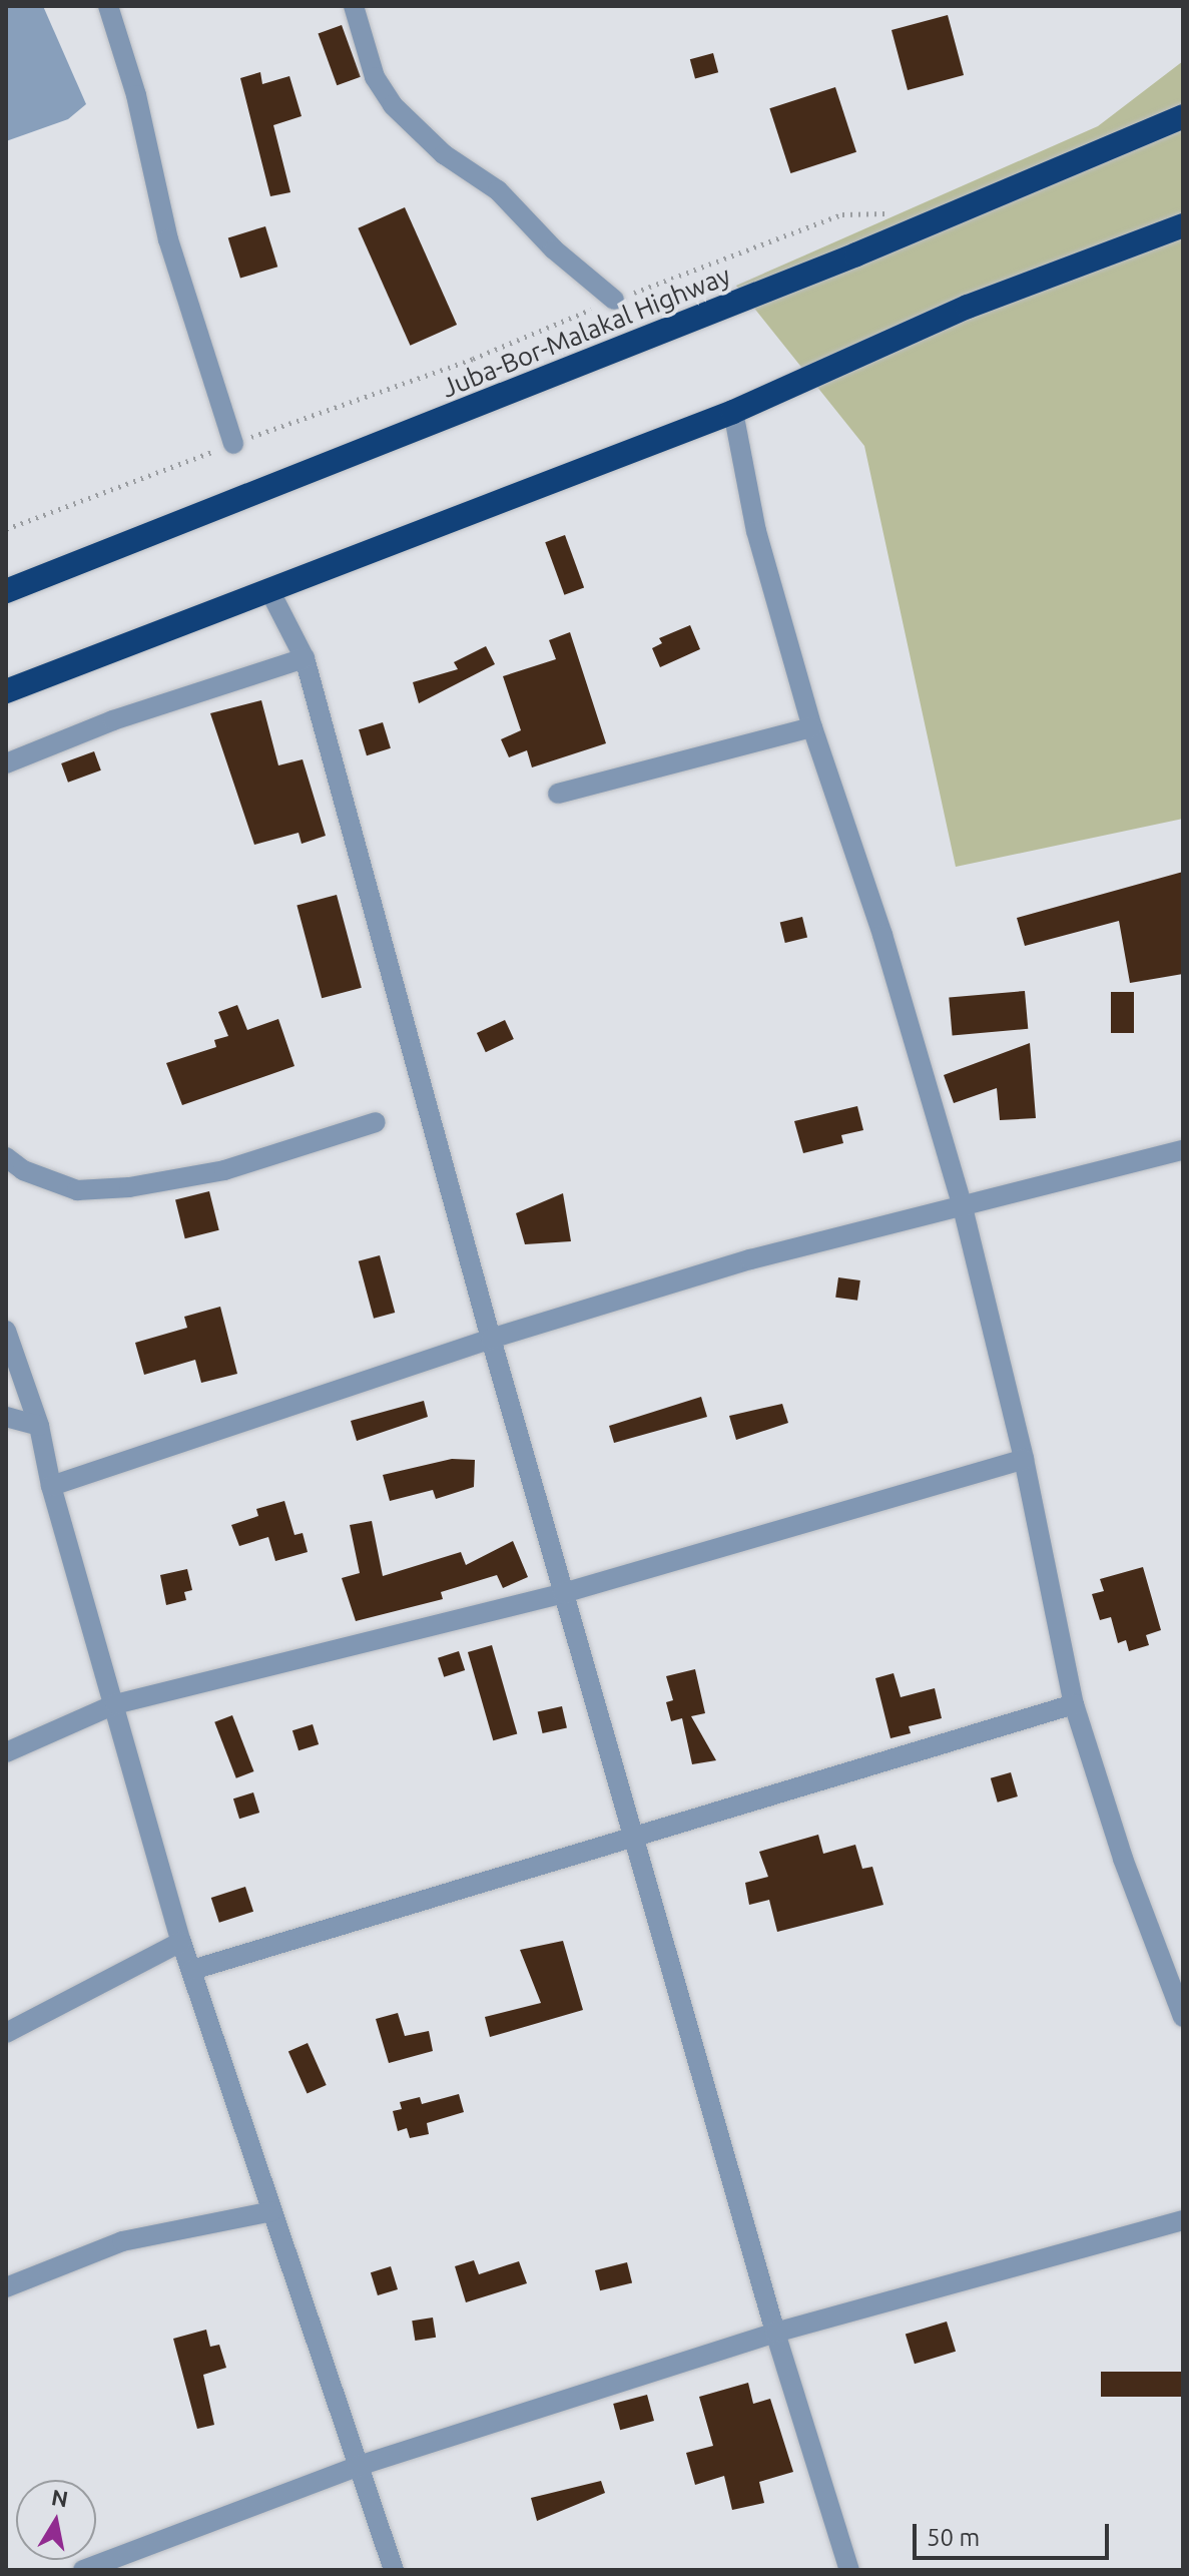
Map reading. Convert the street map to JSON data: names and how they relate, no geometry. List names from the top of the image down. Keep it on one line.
{"streets":{"highway":["Juba-Bor-Malakal Highway"]},"scale_bar":"50 m","north":"top"}
